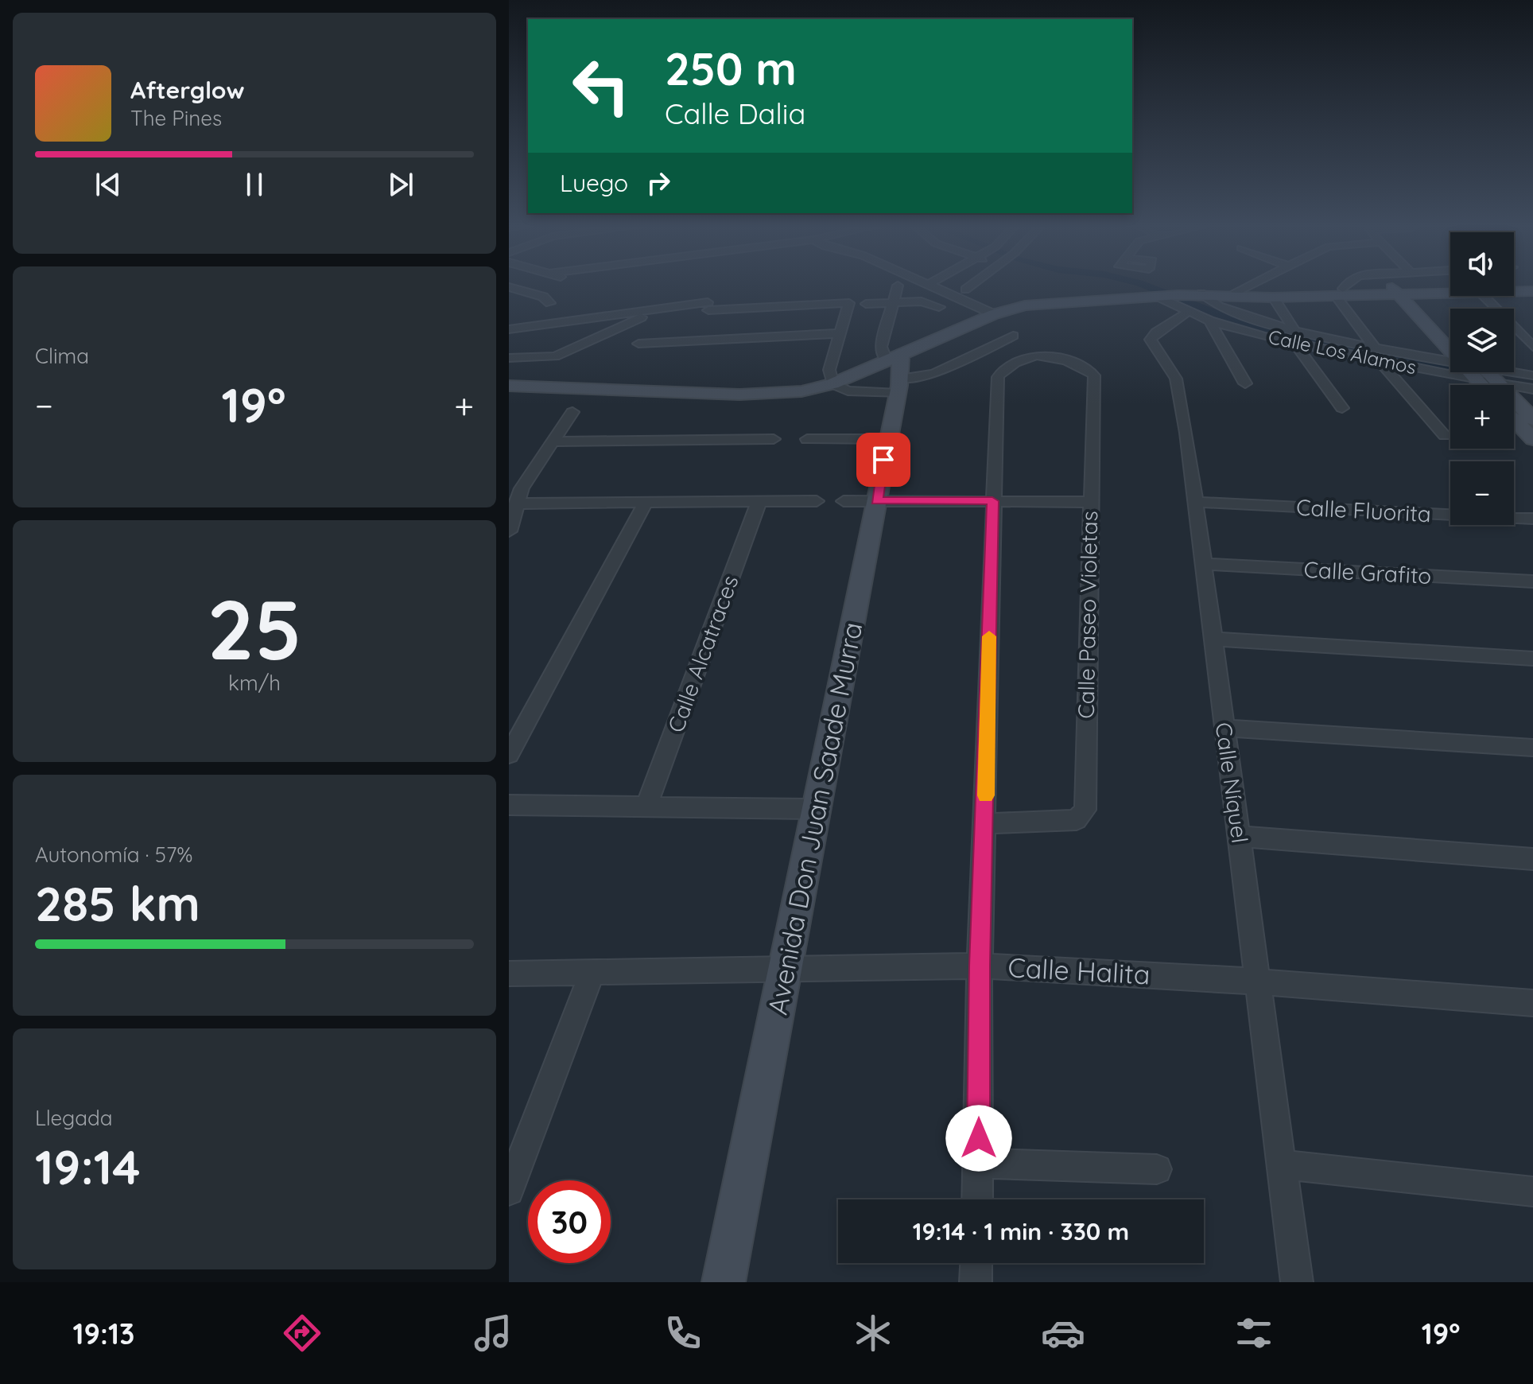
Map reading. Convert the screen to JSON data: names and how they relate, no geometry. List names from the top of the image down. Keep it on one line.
{"streets":{"street":["Calle Los Álamos","Calle Fluorita","Calle Grafito","Calle Paseo Violetas","Calle Alcatraces","Calle Níquel","Avenida Don Juan Saade Murra","Calle Halita"]},"crossings":[["Calle Los Álamos","Calle Níquel"],["Calle Fluorita","Calle Níquel"],["Calle Grafito","Calle Níquel"],["Calle Níquel","Calle Halita"],["Avenida Don Juan Saade Murra","Calle Halita"]],"page":{"turn":["250 m","Calle Dalia"],"song":["Afterglow","The Pines"],"then":"Luego","map_buttons":["+","−"],"tile":["Clima",["25","km/h"],["Autonomía · 57%","285 km"],["Llegada","19:14"]],"heat":["−","19°","+"],"limit":"30","trip":"19:14 · 1 min · 330 m","tabs":["19:13","19°"]}}
